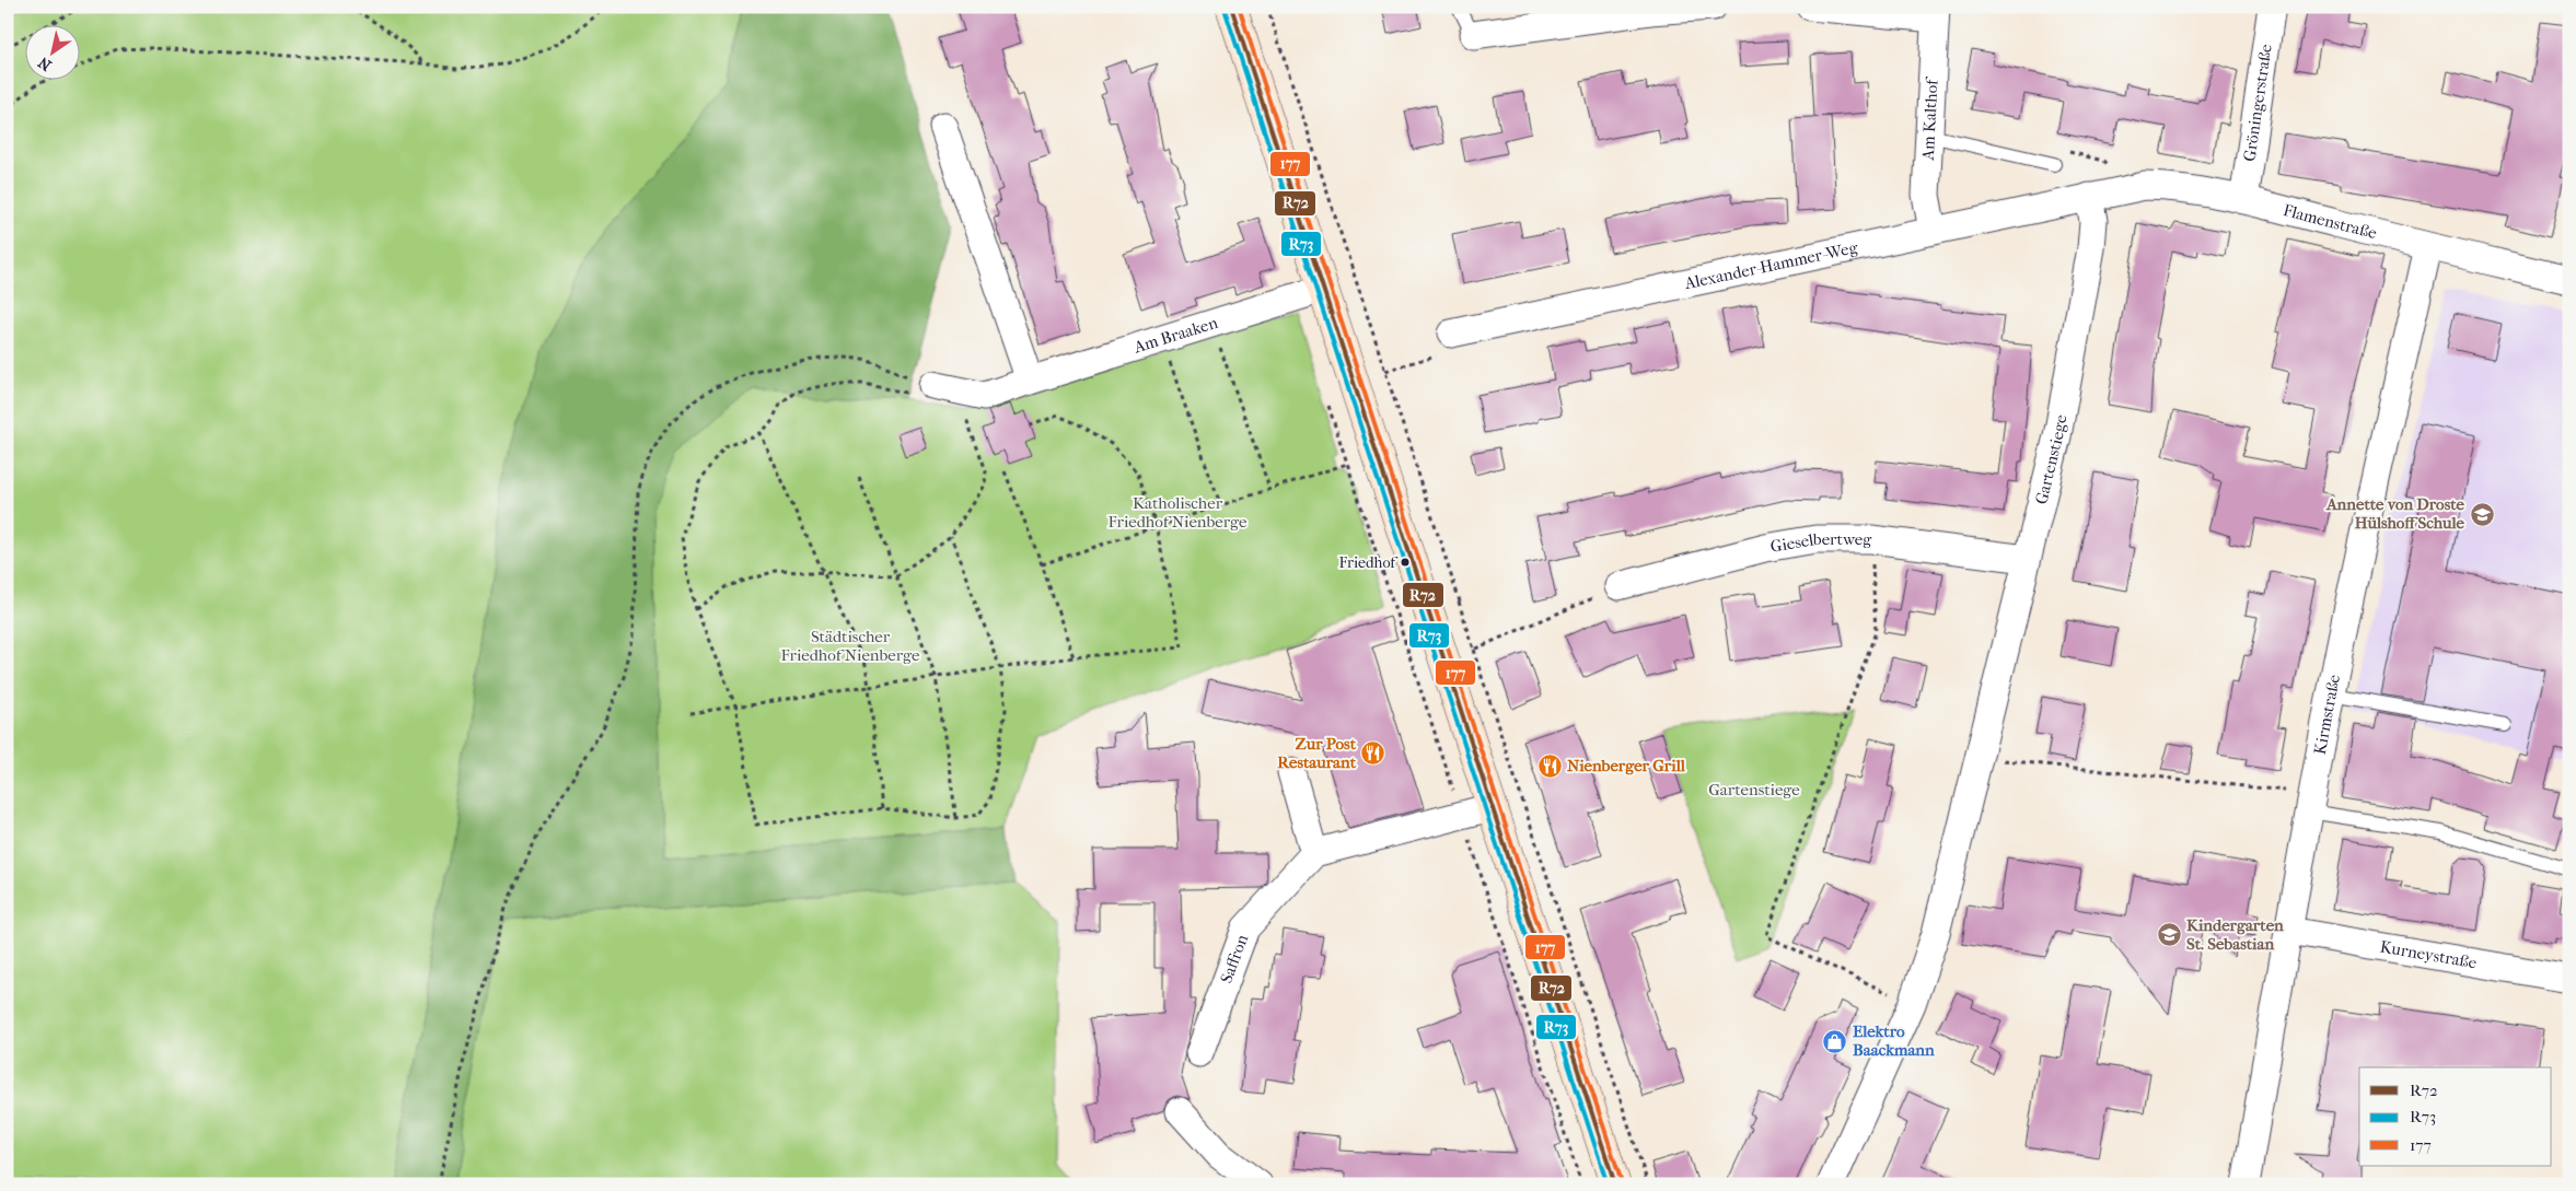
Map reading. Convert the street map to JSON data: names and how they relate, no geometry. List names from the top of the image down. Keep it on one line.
{"streets":{"street":["Gröningerstraße","Am Kalthof","Flamenstraße","Alexander-Hammer-Weg","Am Braaken","Gartenstiege","Gieselbertweg","Kirmstraße","Kurneystraße","Saffron"]},"crossings":[["Gröningerstraße","Flamenstraße"],["Am Kalthof","Alexander-Hammer-Weg"],["Flamenstraße","Alexander-Hammer-Weg"],["Flamenstraße","Gartenstiege"],["Flamenstraße","Kirmstraße"],["Alexander-Hammer-Weg","Gartenstiege"],["Gartenstiege","Gieselbertweg"],["Kirmstraße","Kurneystraße"]],"parks":["Katholischer Friedhof Nienberge","Städtischer Friedhof Nienberge","Gartenstiege"],"places":{"school or university":["Annette von Droste Hülshoff Schule","Kindergarten St. Sebastian"],"other":["Friedhof"],"restaurant":["Zur Post Restaurant","Nienberger Grill"],"shop":["Elektro Baackmann"]},"lines":["transit line R72","transit line 177","transit line R73"],"legend":["R72","R73","177"],"north":"bottom left"}
